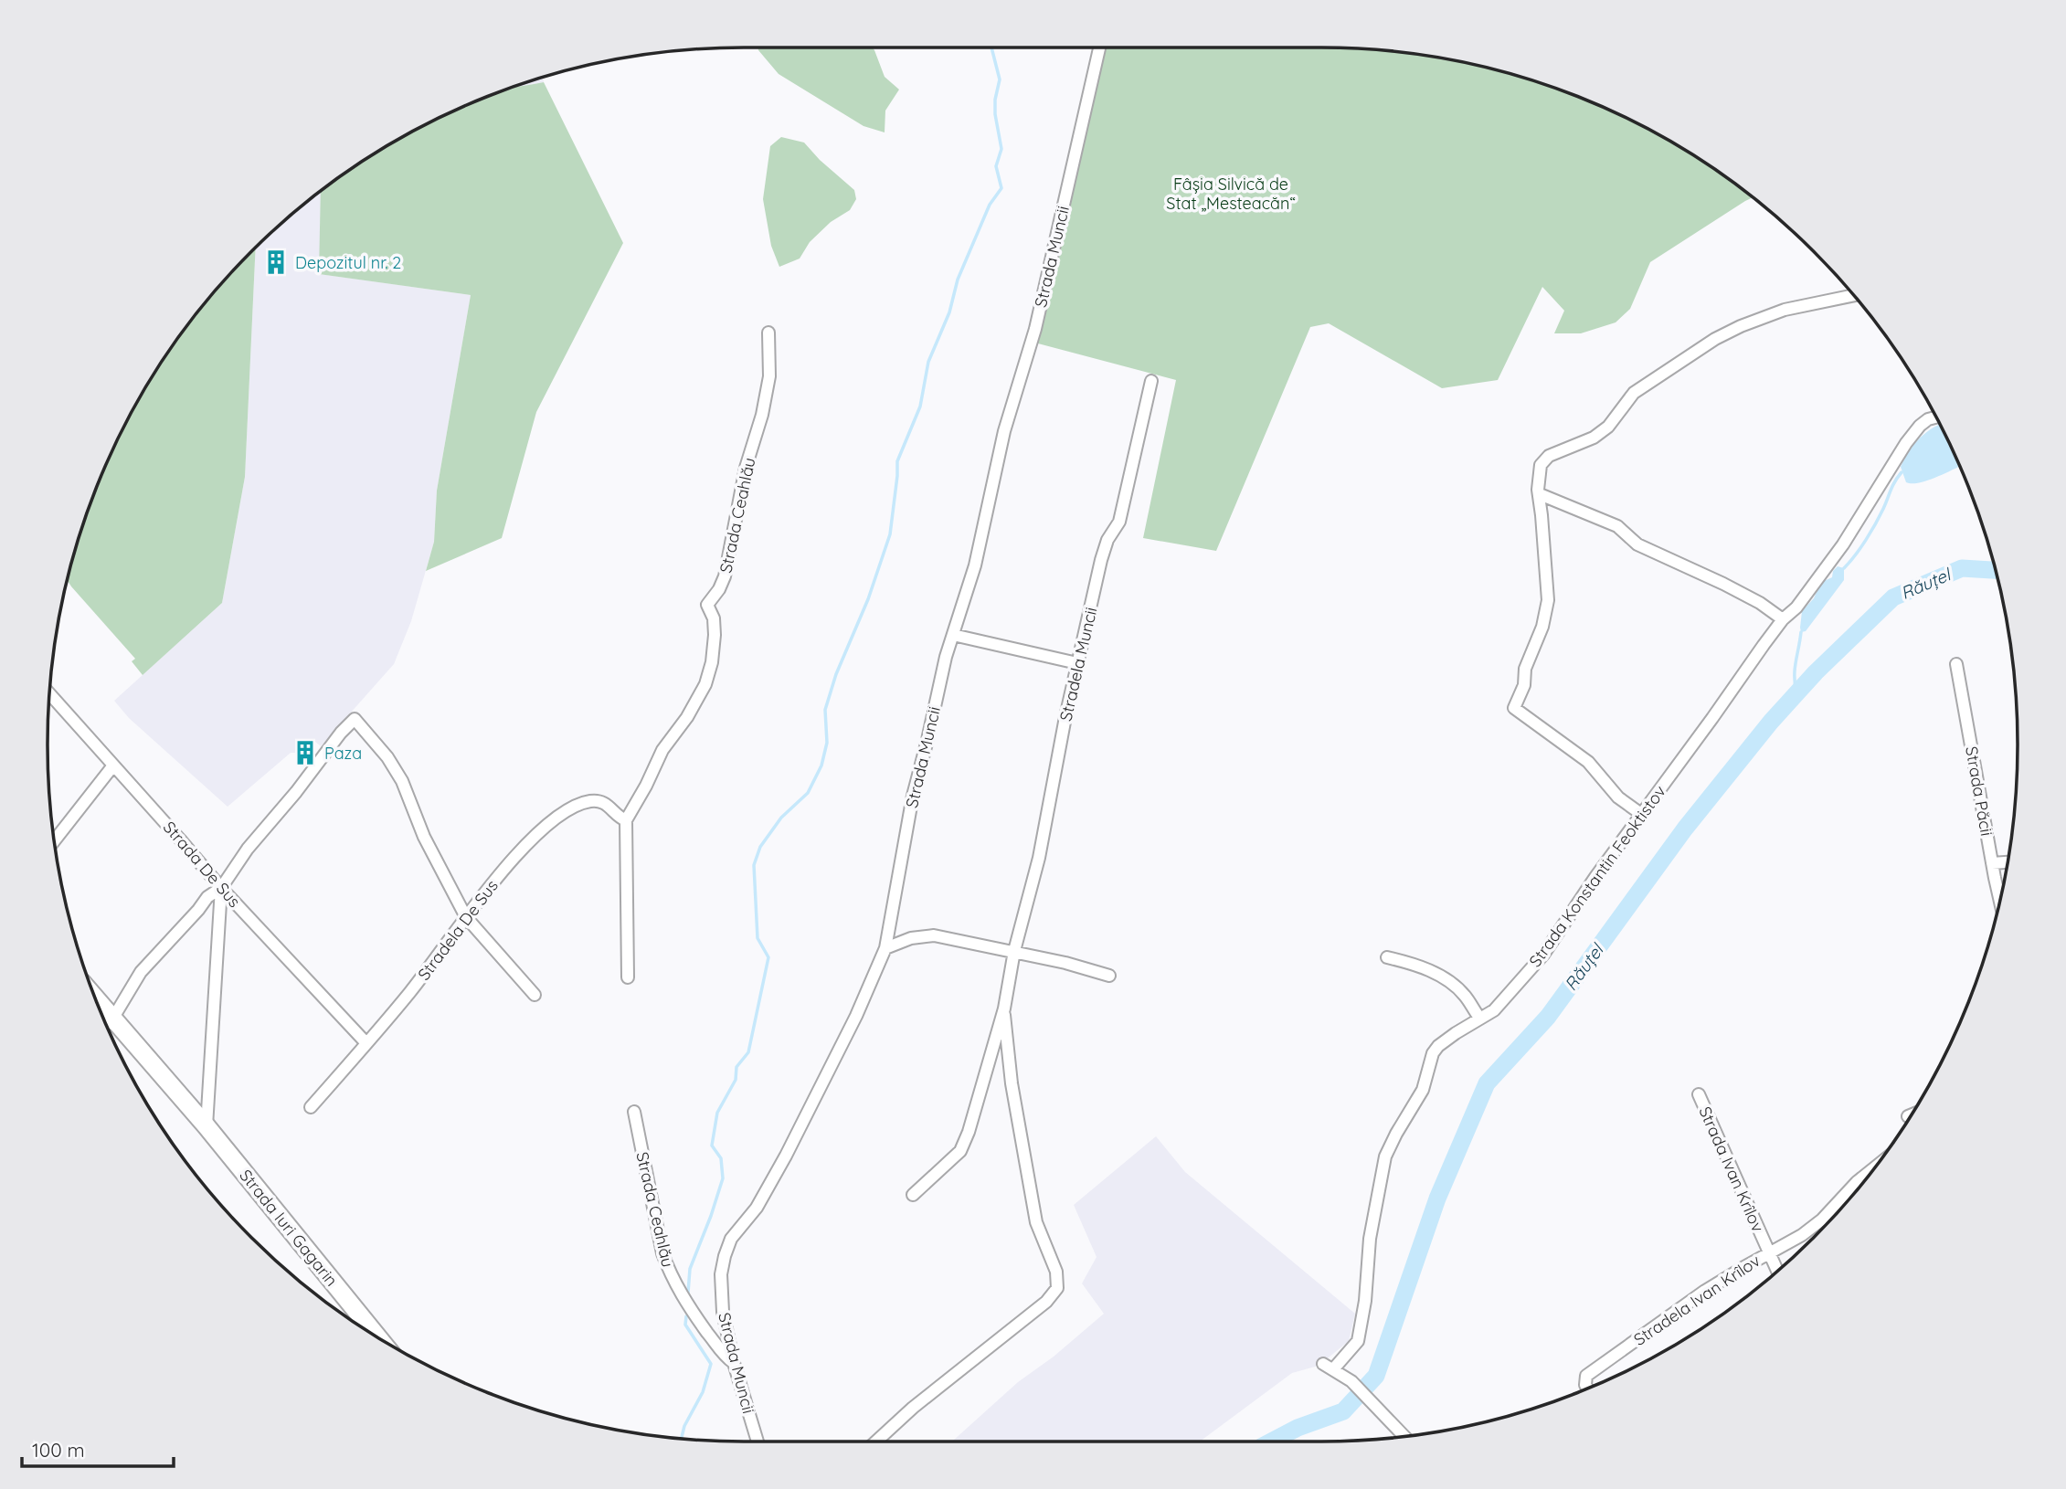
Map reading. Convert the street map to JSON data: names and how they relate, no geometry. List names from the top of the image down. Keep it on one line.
{"streets":{"main road":["Strada Iuri Gagarin"],"street":["Strada Muncii","Strada Ceahlău","Stradela Muncii","Strada Păcii","Strada De Sus","Strada Konstantin Feoktistov","Stradela De Sus","Strada Ivan Krîlov","Stradela Ivan Krîlov"]},"crossings":[["Strada Muncii","Strada Ceahlău"],["Strada Ceahlău","Stradela De Sus"],["Strada De Sus","Stradela De Sus"],["Strada Ivan Krîlov","Stradela Ivan Krîlov"]],"water":["Răuțel"],"parks":["Fâșia Silvică de Stat „Mesteacăn“"],"places":{"building":["Depozitul nr. 2","Paza"]},"scale_bar":"100 m"}
